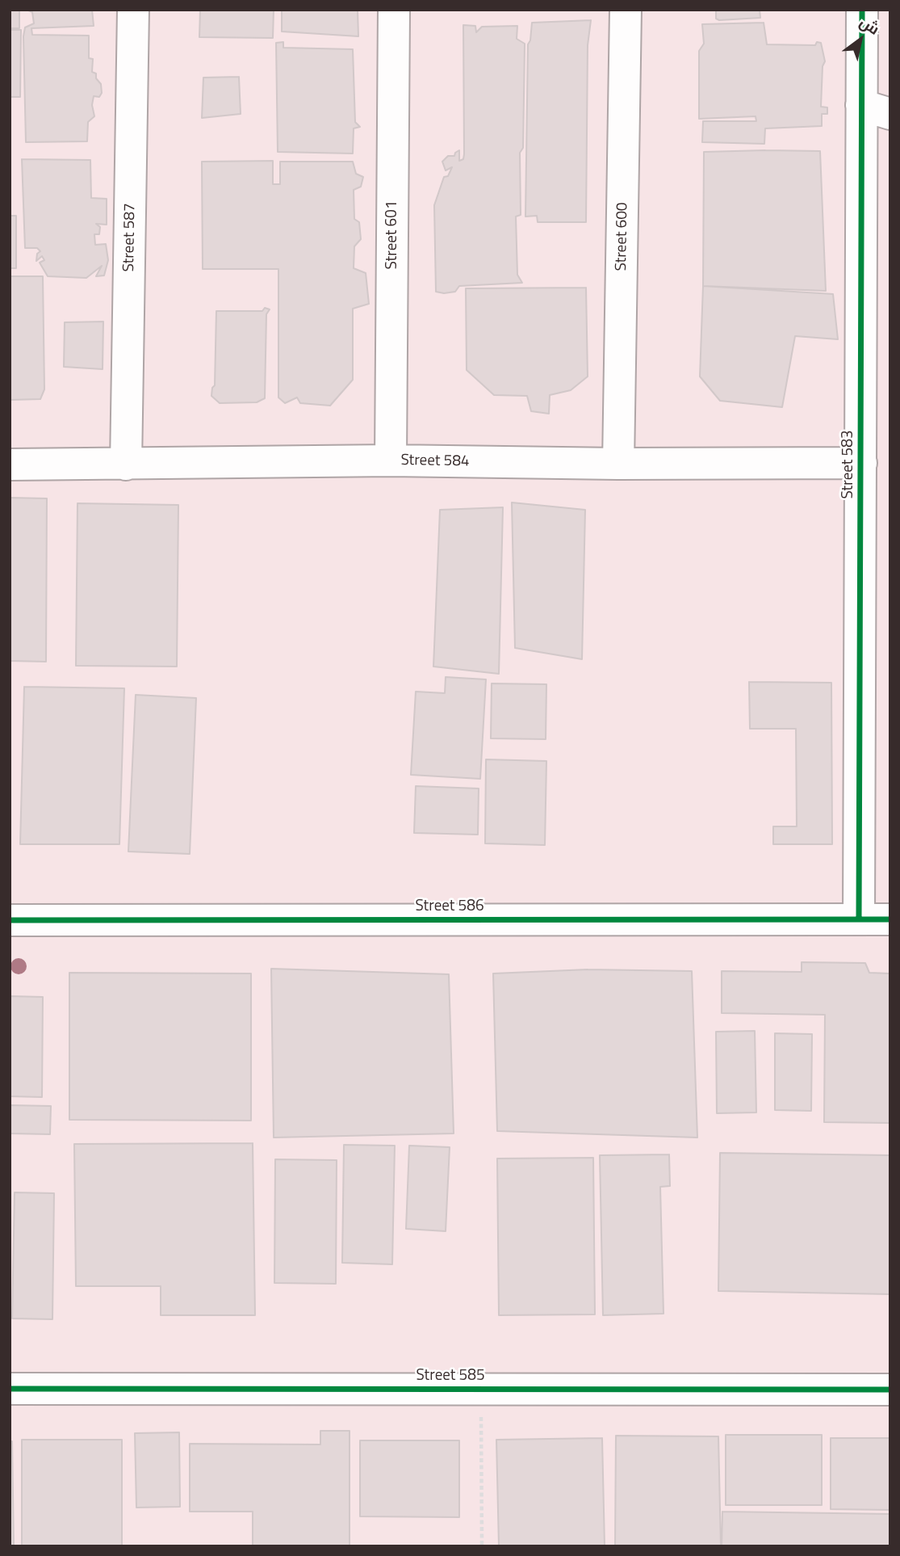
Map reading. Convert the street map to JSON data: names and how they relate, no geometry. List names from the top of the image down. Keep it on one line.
{"streets":{"street":["Street 601","Street 600","Street 587","Street 584","Street 583","Street 586","Street 585"]},"crossings":[["Street 601","Street 584"],["Street 600","Street 584"],["Street 587","Street 584"],["Street 584","Street 583"],["Street 583","Street 586"]],"north":"top right"}
